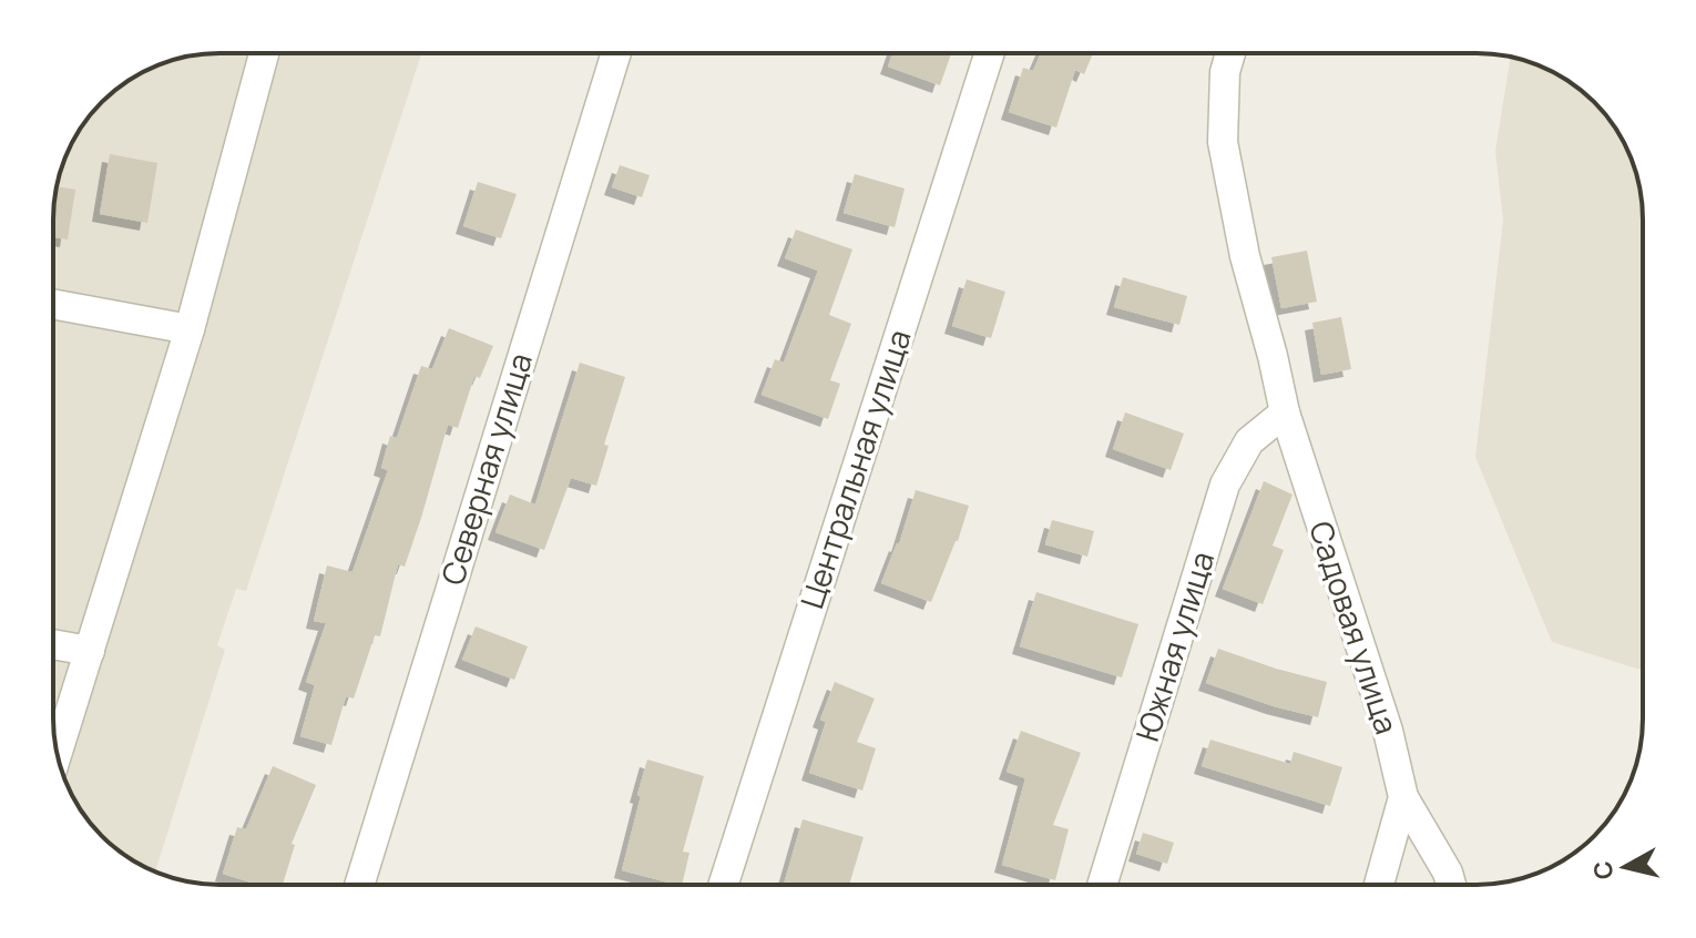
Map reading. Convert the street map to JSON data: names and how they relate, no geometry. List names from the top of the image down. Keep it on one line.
{"streets":{"street":["Северная улица","Центральная улица","Садовая улица","Южная улица"]},"crossings":[["Садовая улица","Южная улица"]],"north":"left"}
